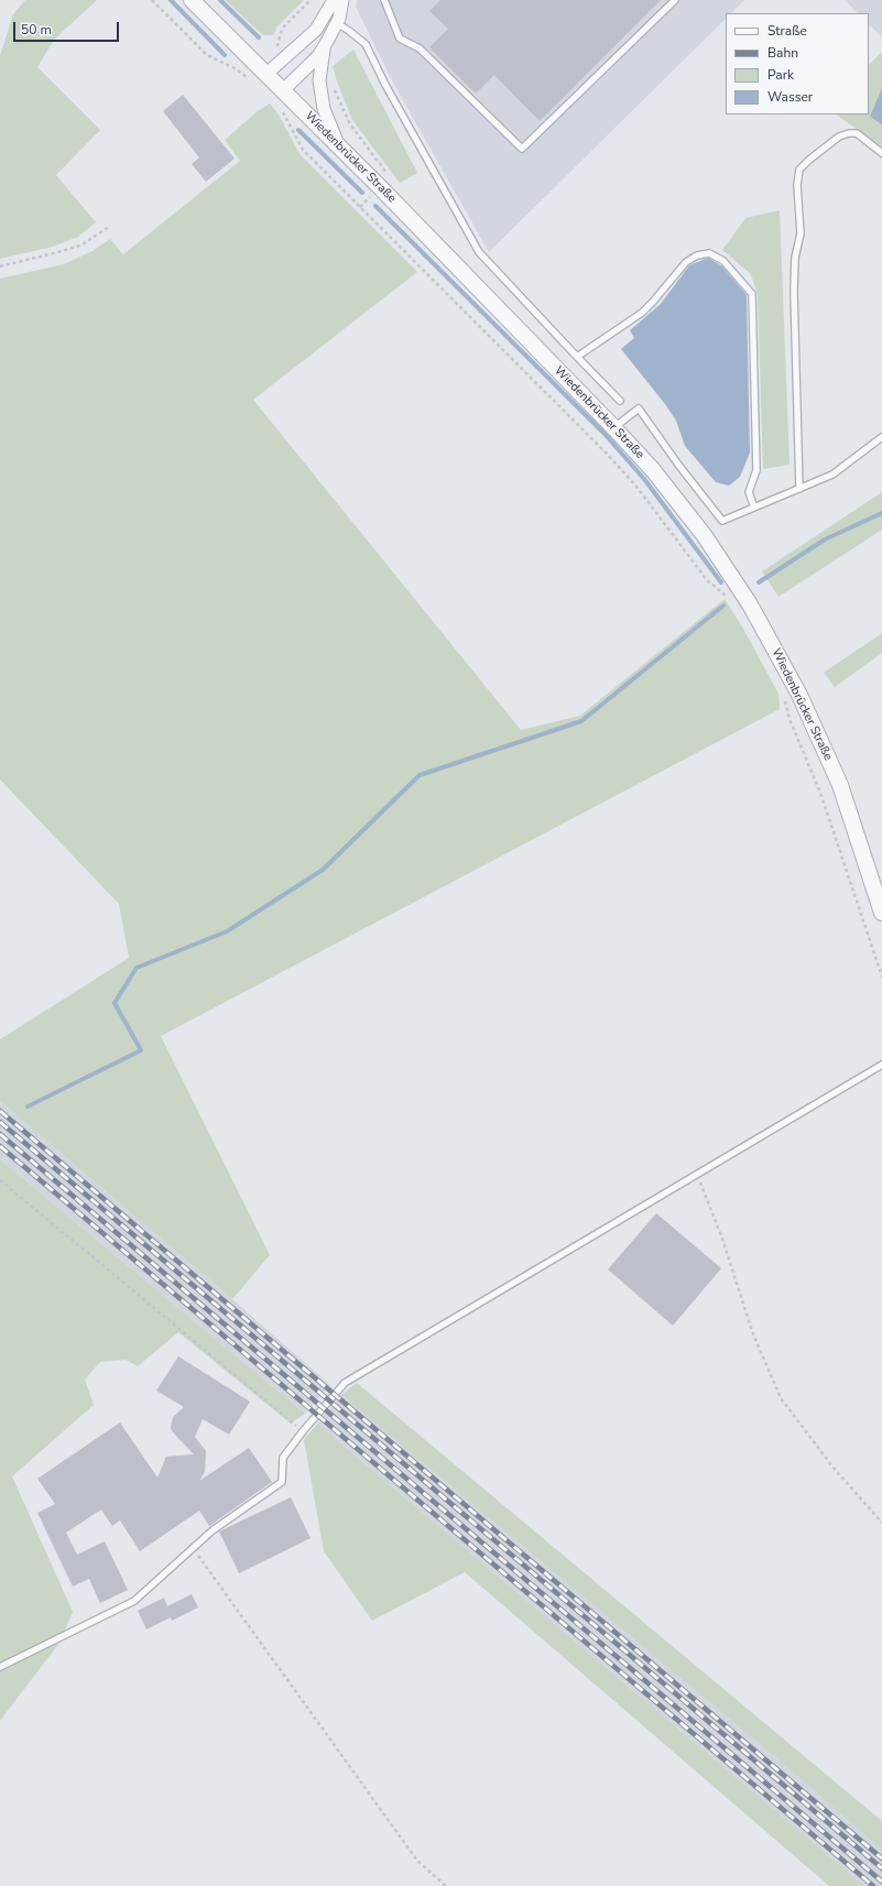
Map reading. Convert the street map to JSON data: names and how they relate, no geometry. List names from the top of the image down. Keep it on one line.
{"streets":{"street":["Wiedenbrücker Straße"]},"legend":["Straße","Bahn","Park","Wasser"],"scale_bar":"50 m"}
